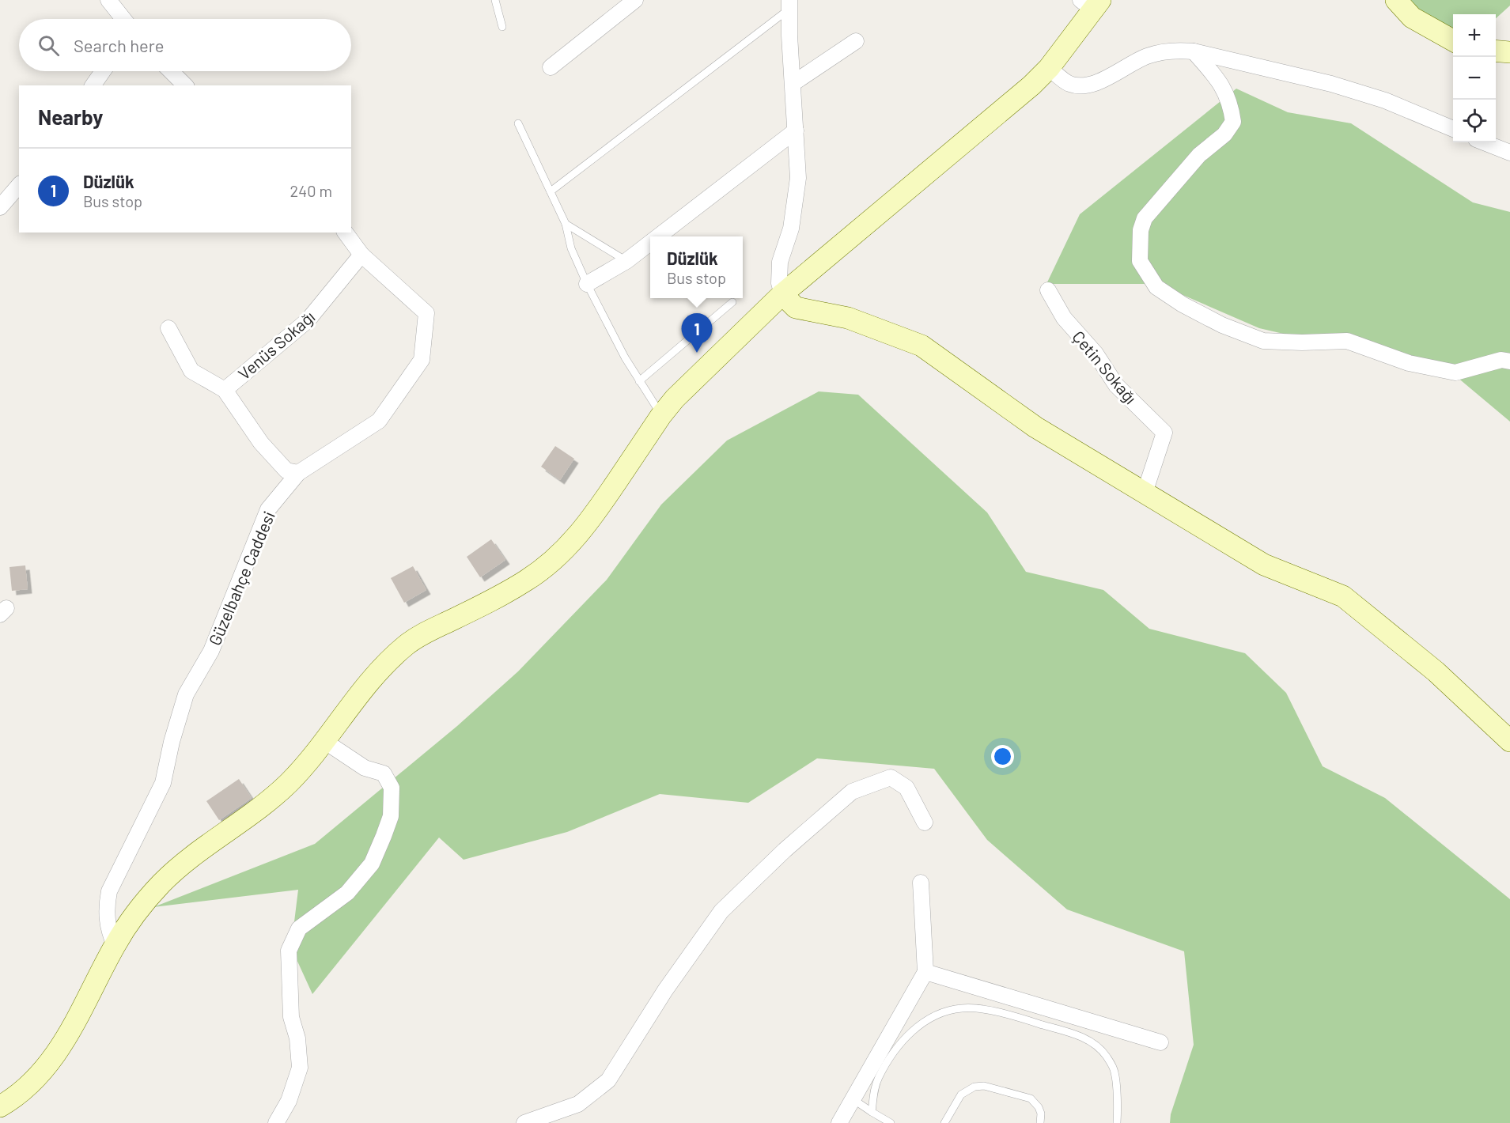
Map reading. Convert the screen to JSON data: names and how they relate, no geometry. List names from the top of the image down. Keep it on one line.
{"streets":{"street":["Venüs Sokağı","Çetin Sokağı","Güzelbahçe Caddesi"]},"crossings":[["Venüs Sokağı","Güzelbahçe Caddesi"]],"page":{"map_buttons":["+","−"],"search":"Search here","heading":"Nearby","list":[{"mark":"1","name":"Düzlük","note":"Bus stop","value":"240 m"}],"popup":["Düzlük","Bus stop"],"pins":"1"}}
